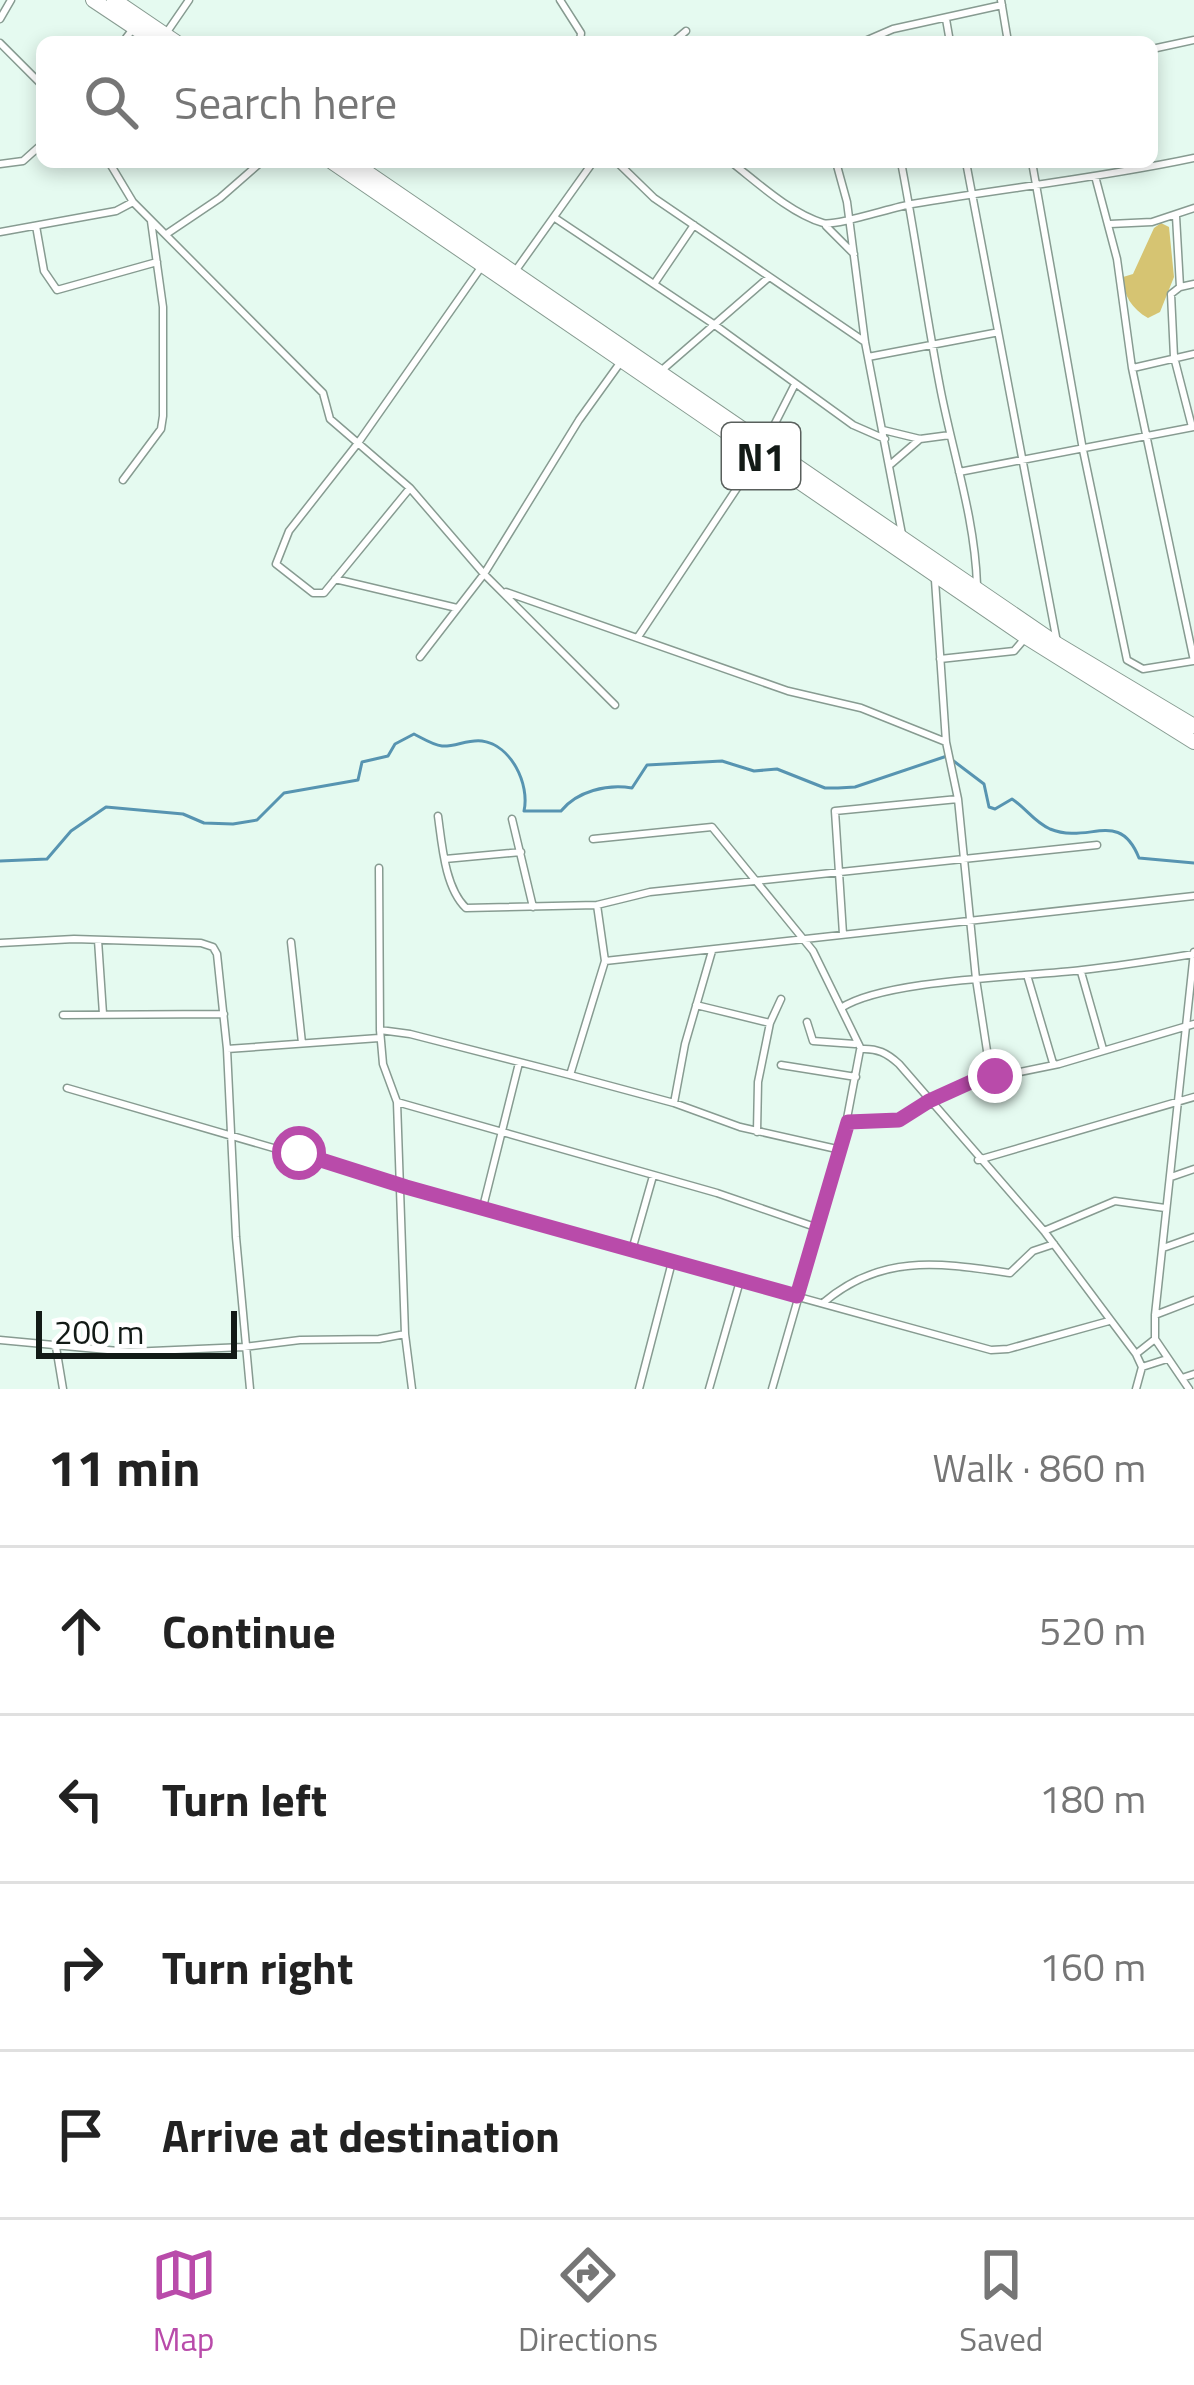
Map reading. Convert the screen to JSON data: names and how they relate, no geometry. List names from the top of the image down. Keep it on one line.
{"streets":{"highway":["N1"]},"scale_bar":"200 m","page":{"search":"Search here","scale":"200 m","heading":["11 min","Walk · 860 m"],"list":[["Continue","520 m"],["Turn left","180 m"],["Turn right","160 m"],"Arrive at destination"],"nav":["Map","Directions","Saved"]}}
